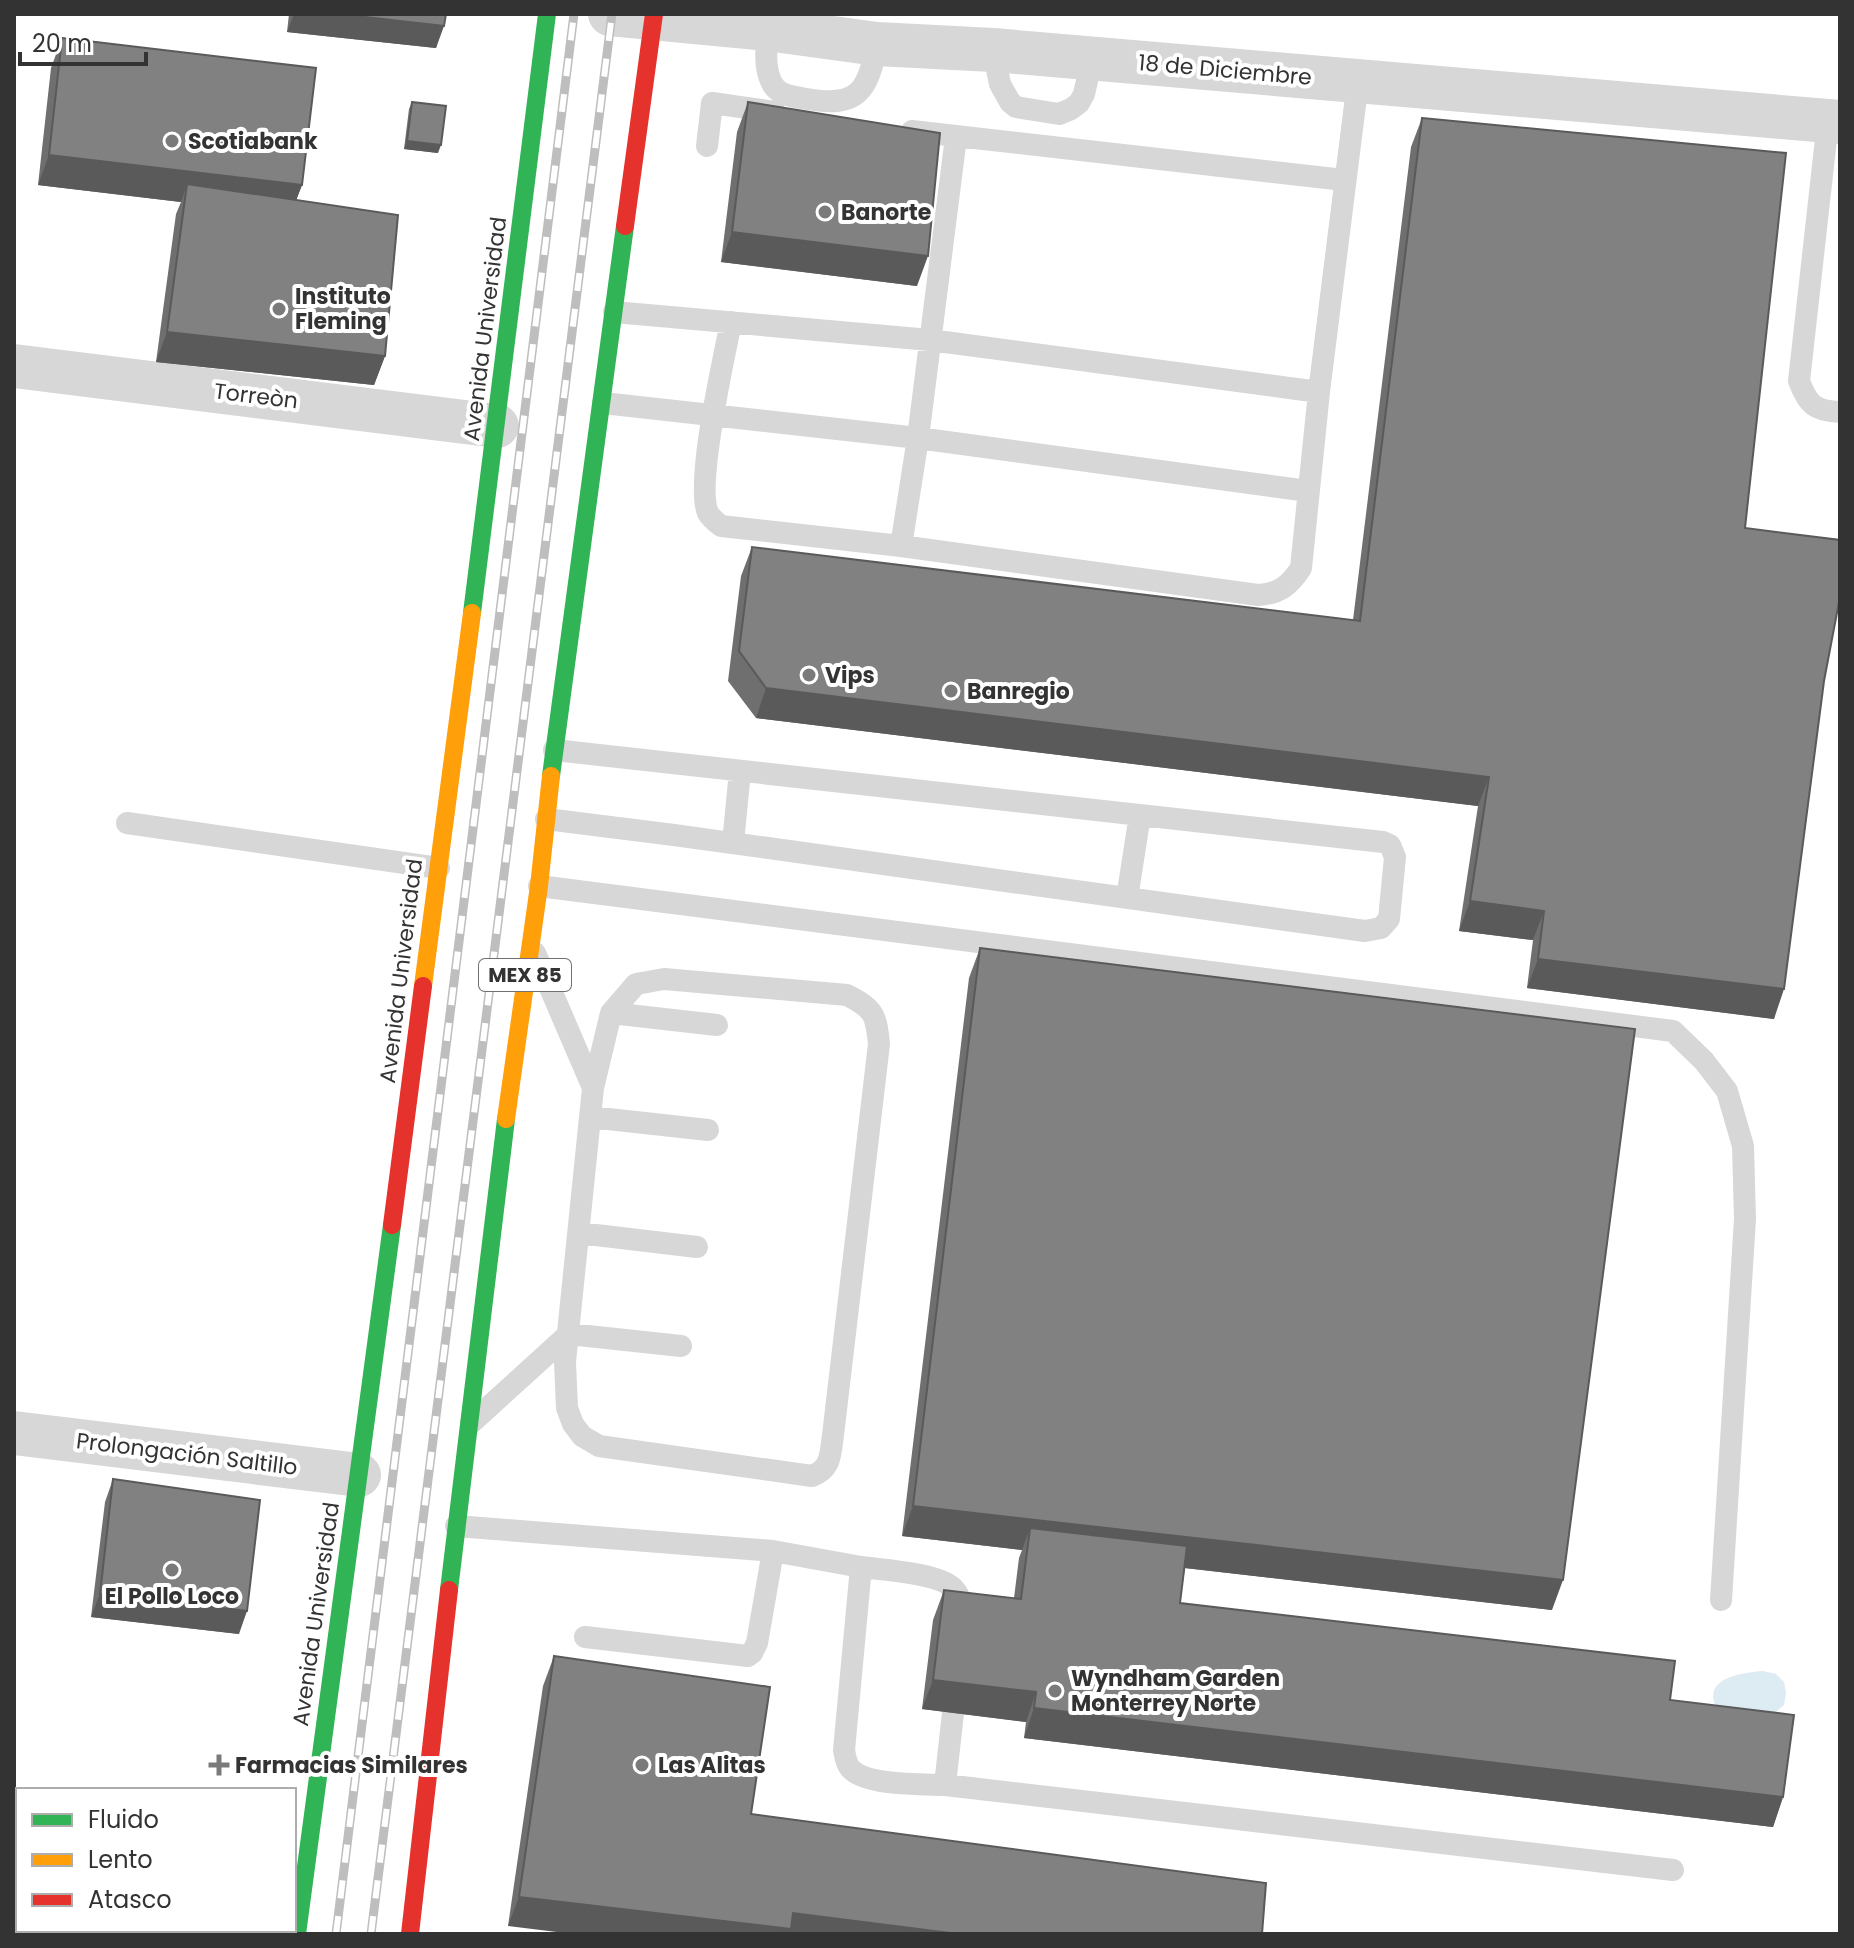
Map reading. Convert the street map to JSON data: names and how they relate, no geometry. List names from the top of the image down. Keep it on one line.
{"streets":{"highway":["Avenida Universidad","MEX 85"],"street":["18 de Diciembre","Torreòn","Prolongación Saltillo"]},"crossings":[["18 de Diciembre","MEX 85"],["Avenida Universidad","Torreòn"],["Avenida Universidad","Prolongación Saltillo"]],"places":{"other":["Scotiabank","Banorte","Instituto Fleming","Vips","Banregio","El Pollo Loco","Wyndham Garden Monterrey Norte","Las Alitas"],"health":["Farmacias Similares"]},"legend":["Fluido","Lento","Atasco"],"scale_bar":"20 m"}
